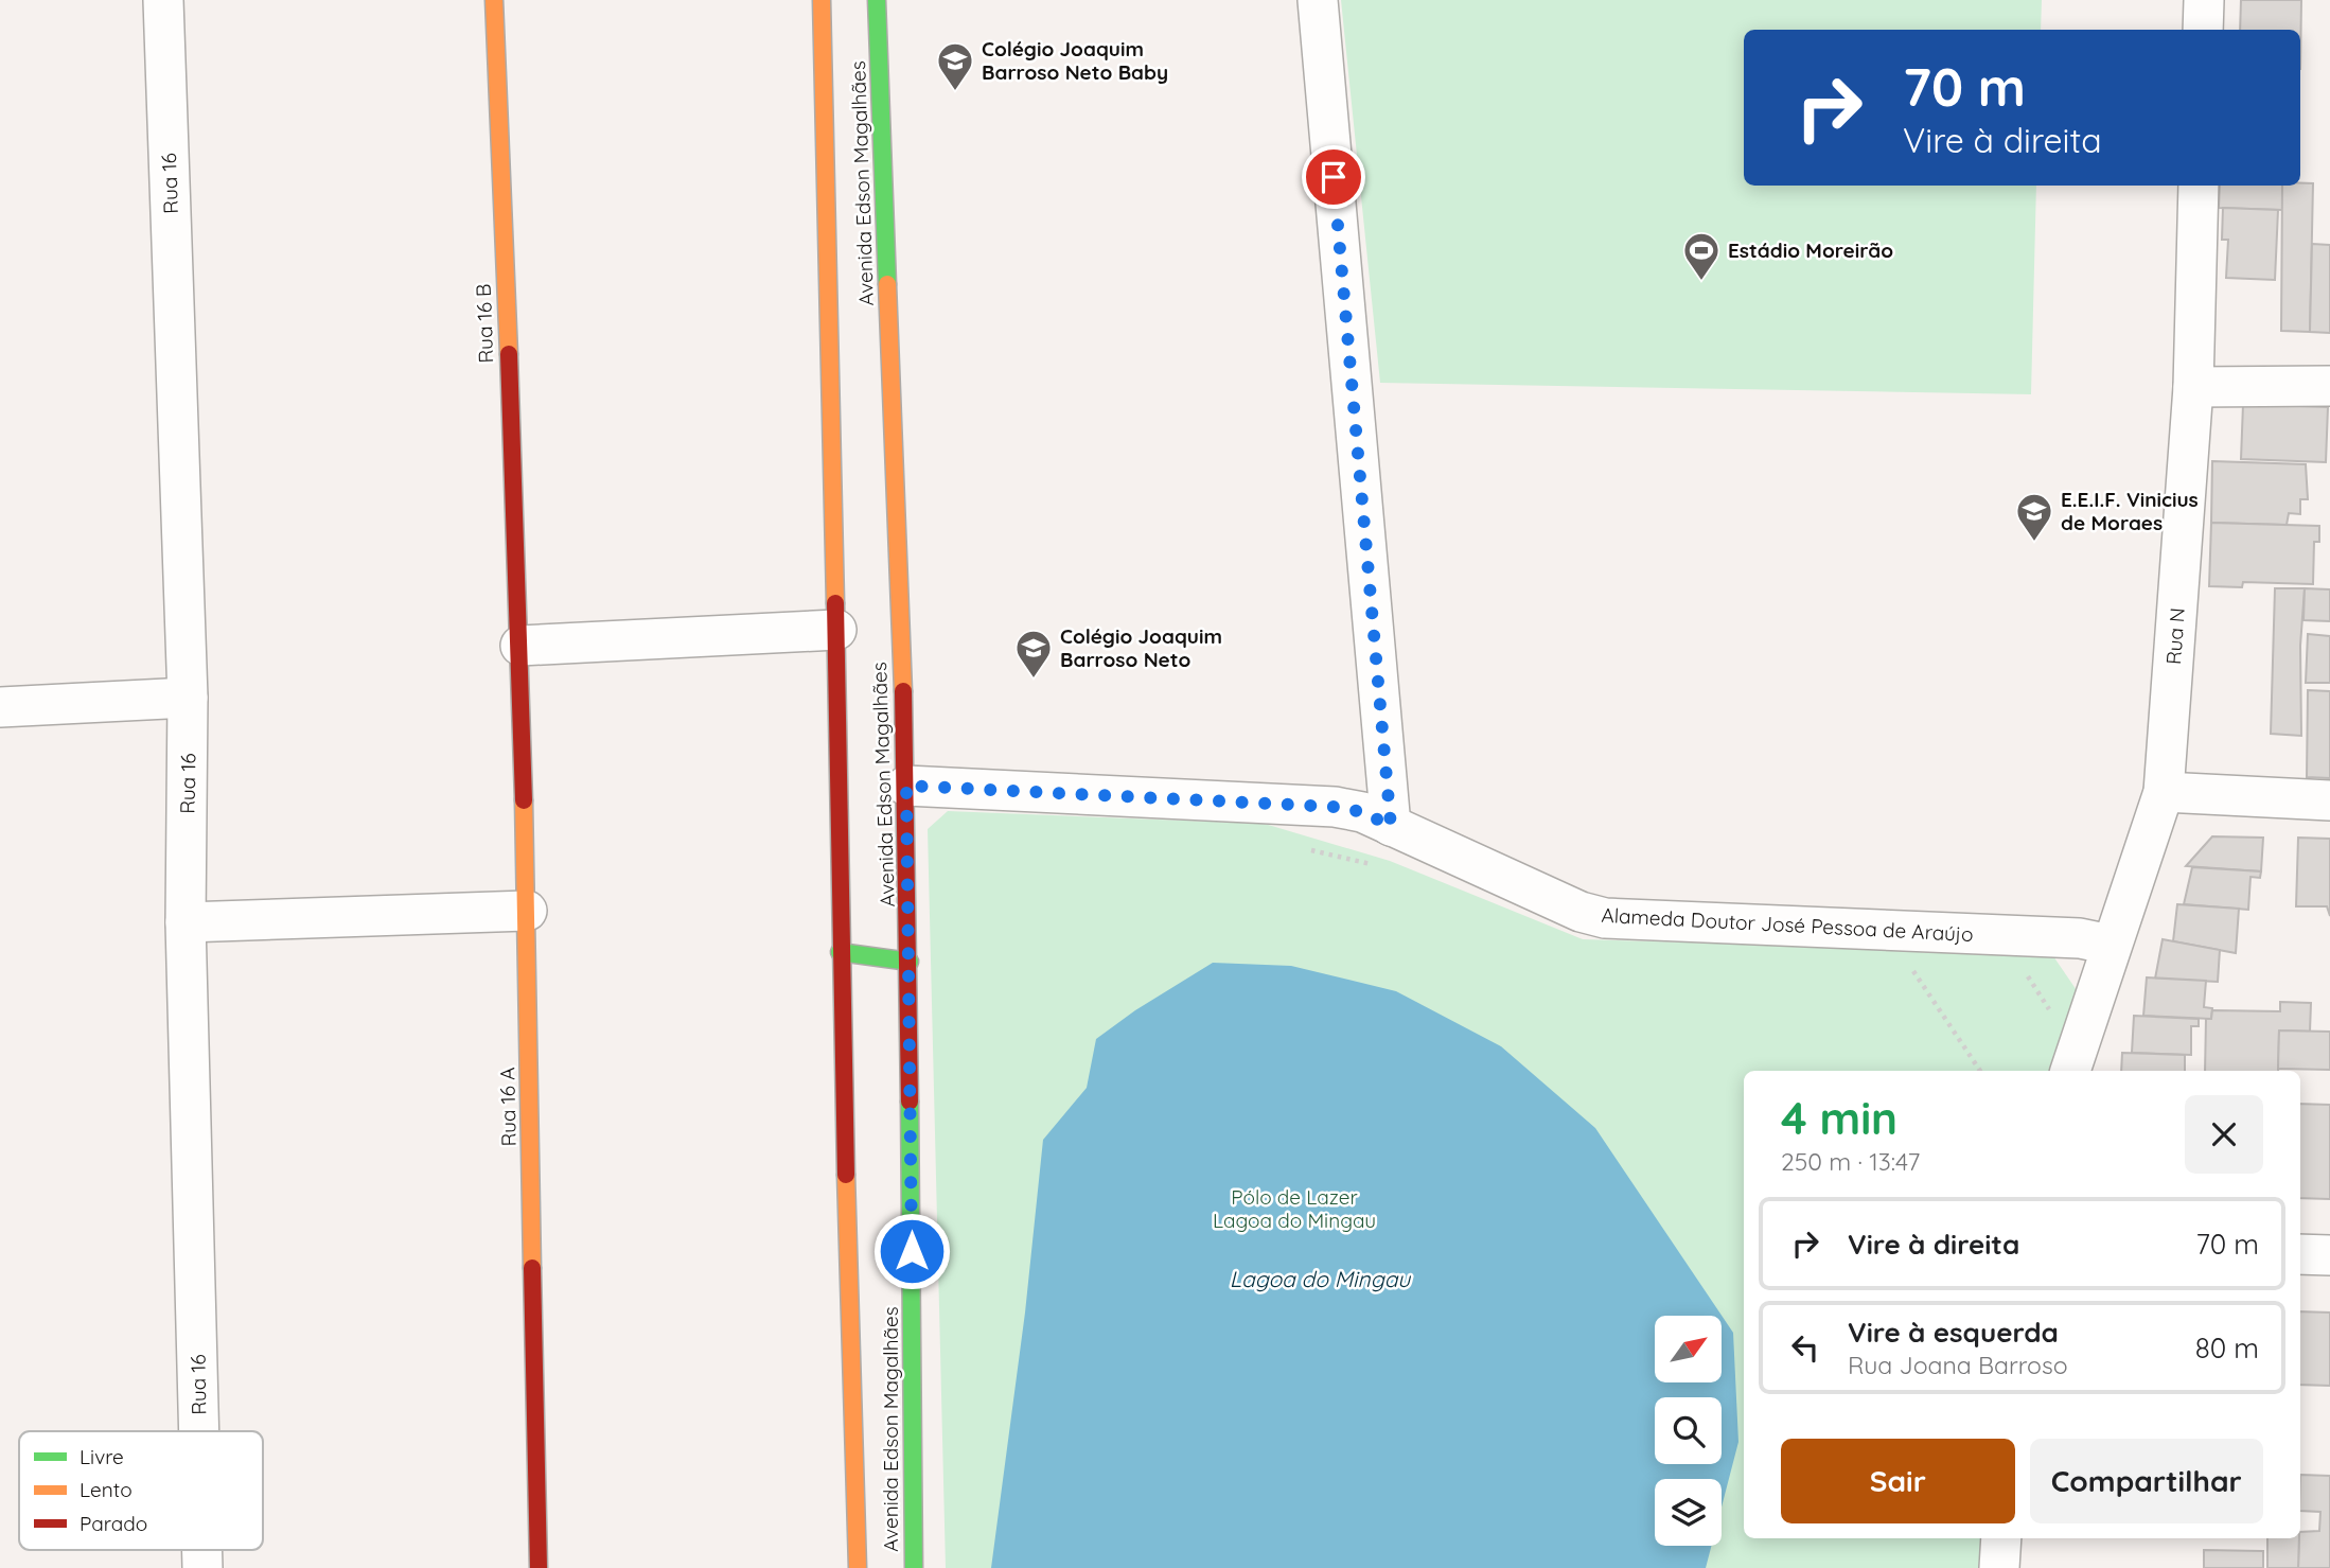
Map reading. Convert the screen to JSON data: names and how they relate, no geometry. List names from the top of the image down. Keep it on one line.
{"streets":{"street":["Rua 16","Avenida Edson Magalhães","Rua 16 B","Rua N","Alameda Doutor José Pessoa de Araújo","Rua 16 A"]},"crossings":[["Avenida Edson Magalhães","Alameda Doutor José Pessoa de Araújo"],["Rua 16 B","Rua 16 A"],["Rua N","Alameda Doutor José Pessoa de Araújo"]],"water":["Lagoa do Mingau"],"parks":["Pólo de Lazer Lagoa do Mingau"],"places":{"school or university":["Colégio Joaquim Barroso Neto Baby","E.E.I.F. Vinicius de Moraes","Colégio Joaquim Barroso Neto"],"sports":["Estádio Moreirão"]},"legend":["Livre","Lento","Parado"],"north":"top right","page":{"turn":["70 m","Vire à direita"],"heading":["4 min","250 m · 13:47"],"list":[{"name":"Vire à direita","value":"70 m"},{"name":"Vire à esquerda","note":"Rua Joana Barroso","value":"80 m"}],"buttons":["Sair","Compartilhar"]}}
